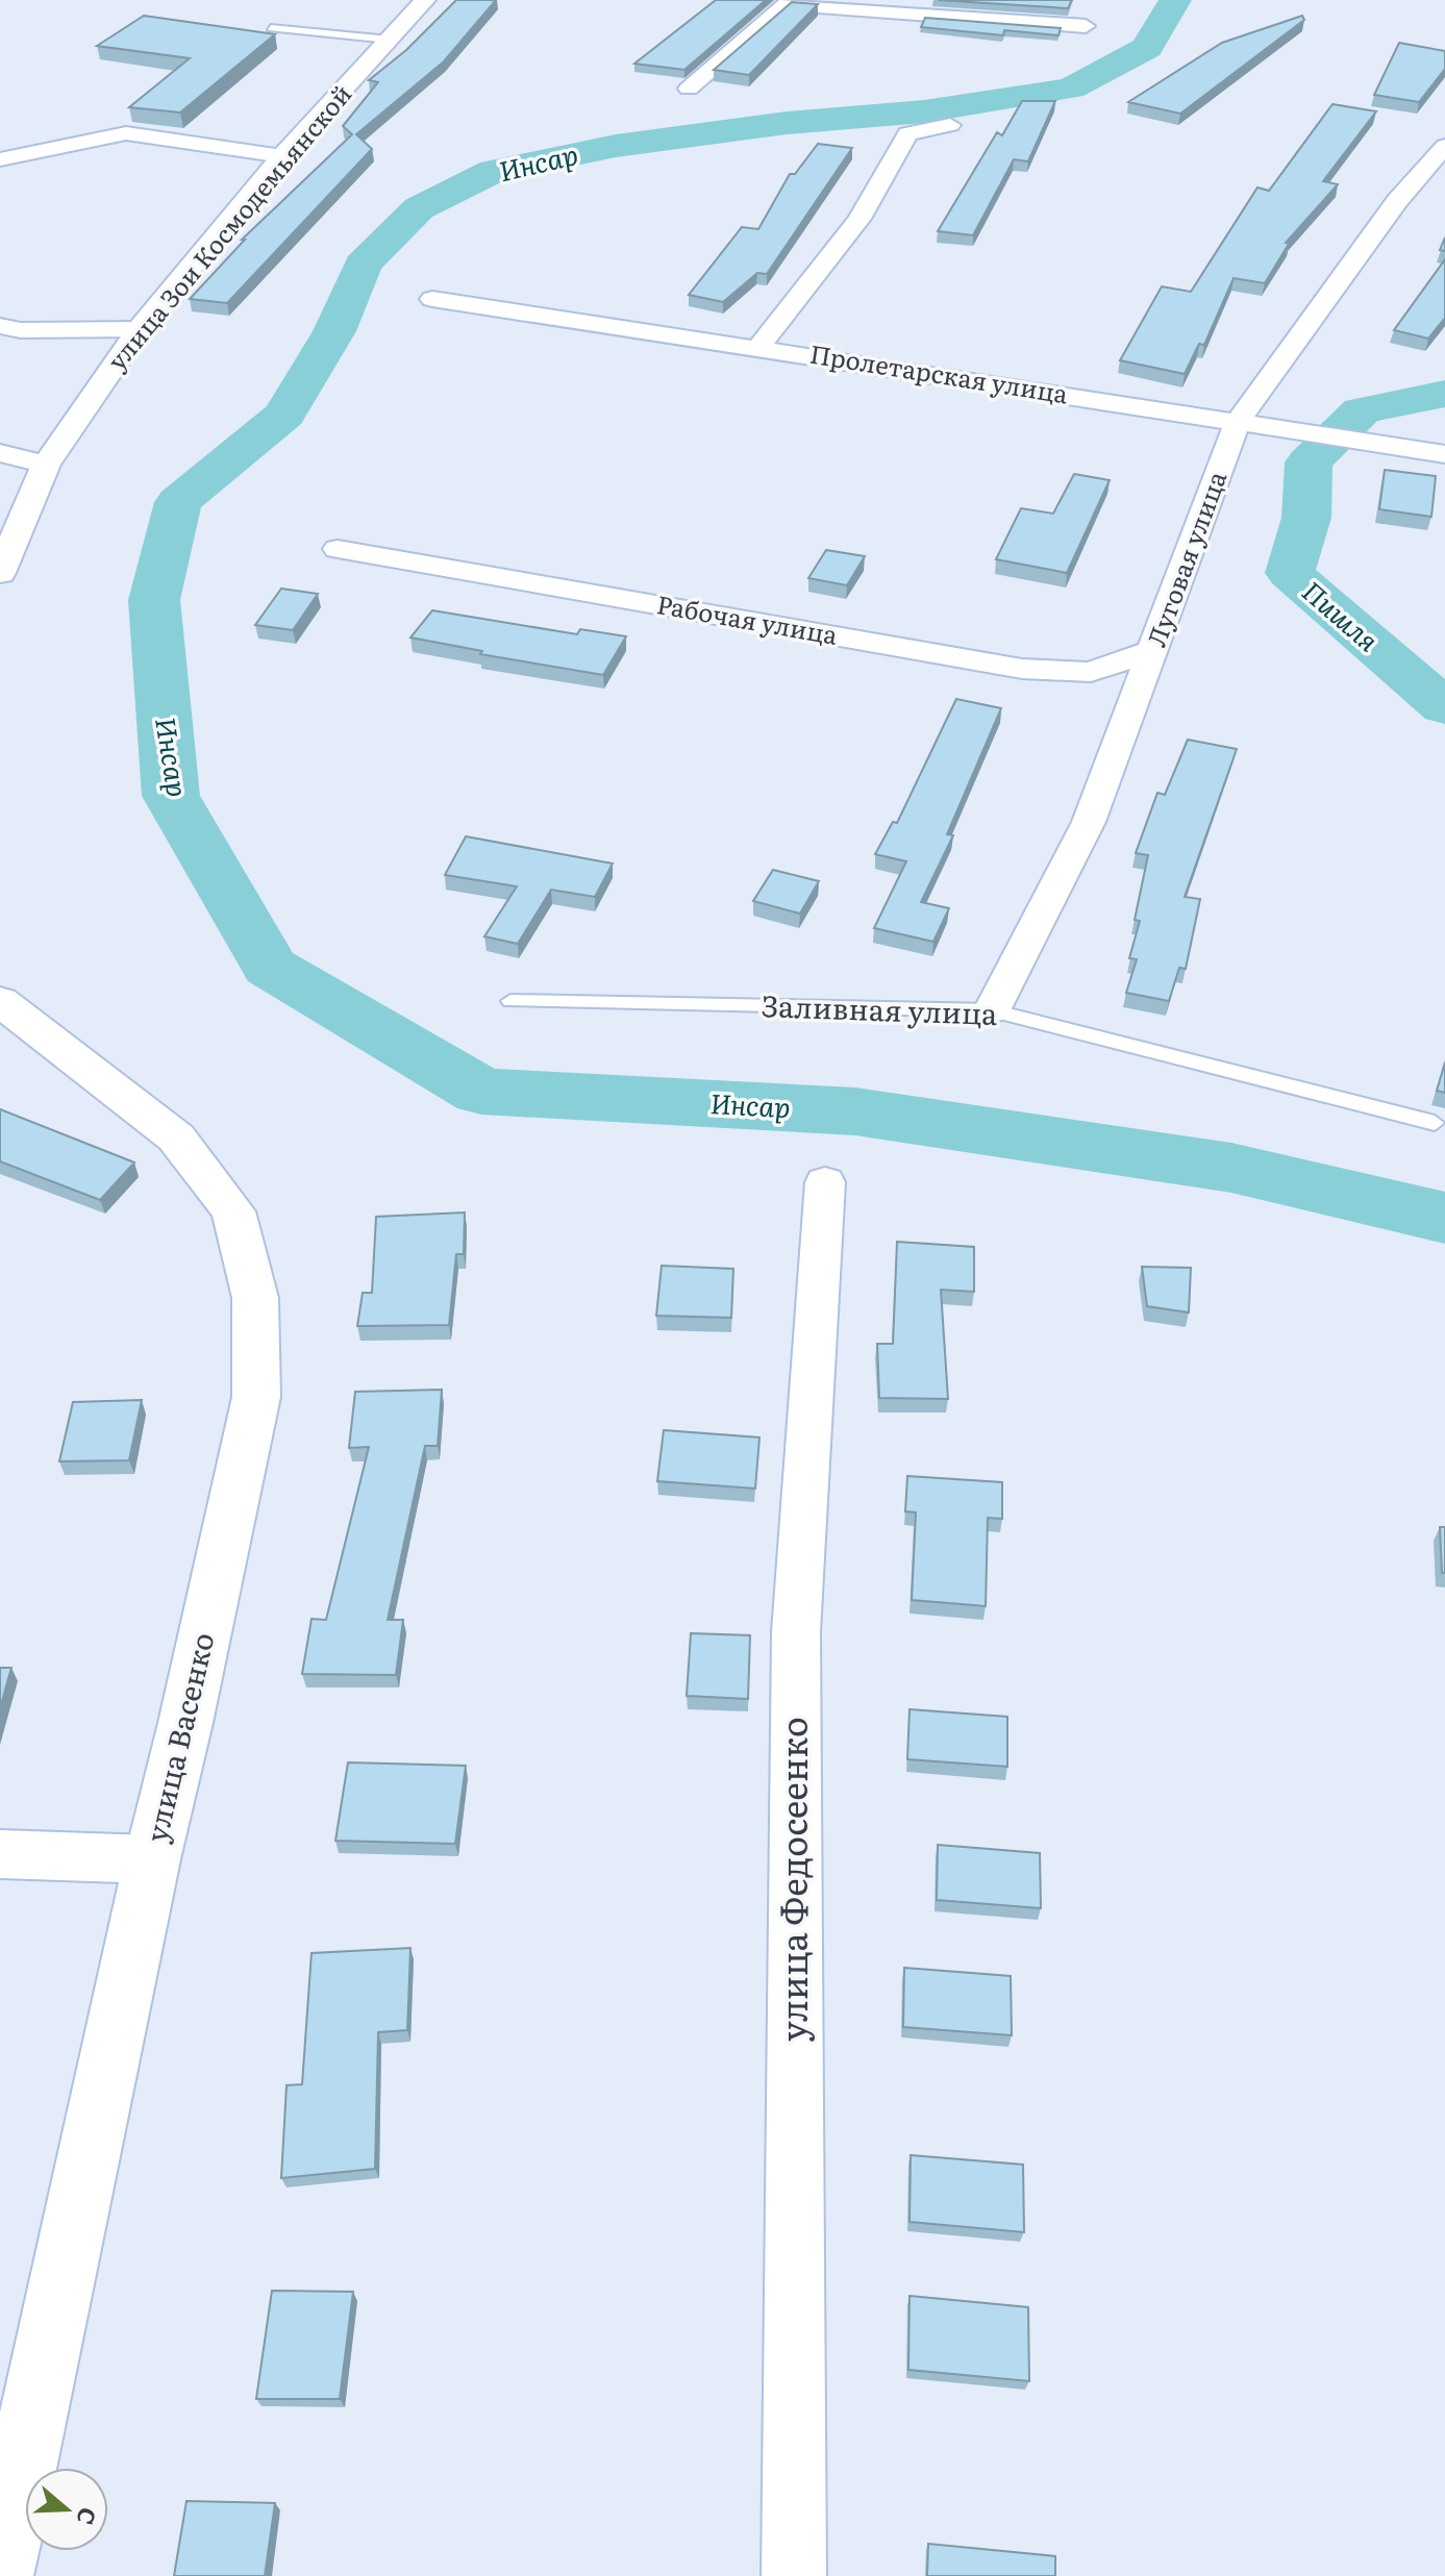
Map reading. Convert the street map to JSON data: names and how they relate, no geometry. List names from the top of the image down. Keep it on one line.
{"streets":{"street":["улица Зои Космодемьянской","Пролетарская улица","Луговая улица","Рабочая улица","улица Васенко","улица Федосеенко"],"lane":["Заливная улица"]},"crossings":[["Пролетарская улица","Луговая улица"],["Луговая улица","Рабочая улица"],["Луговая улица","Заливная улица"]],"water":["Инсар","Пишля"],"north":"right"}
